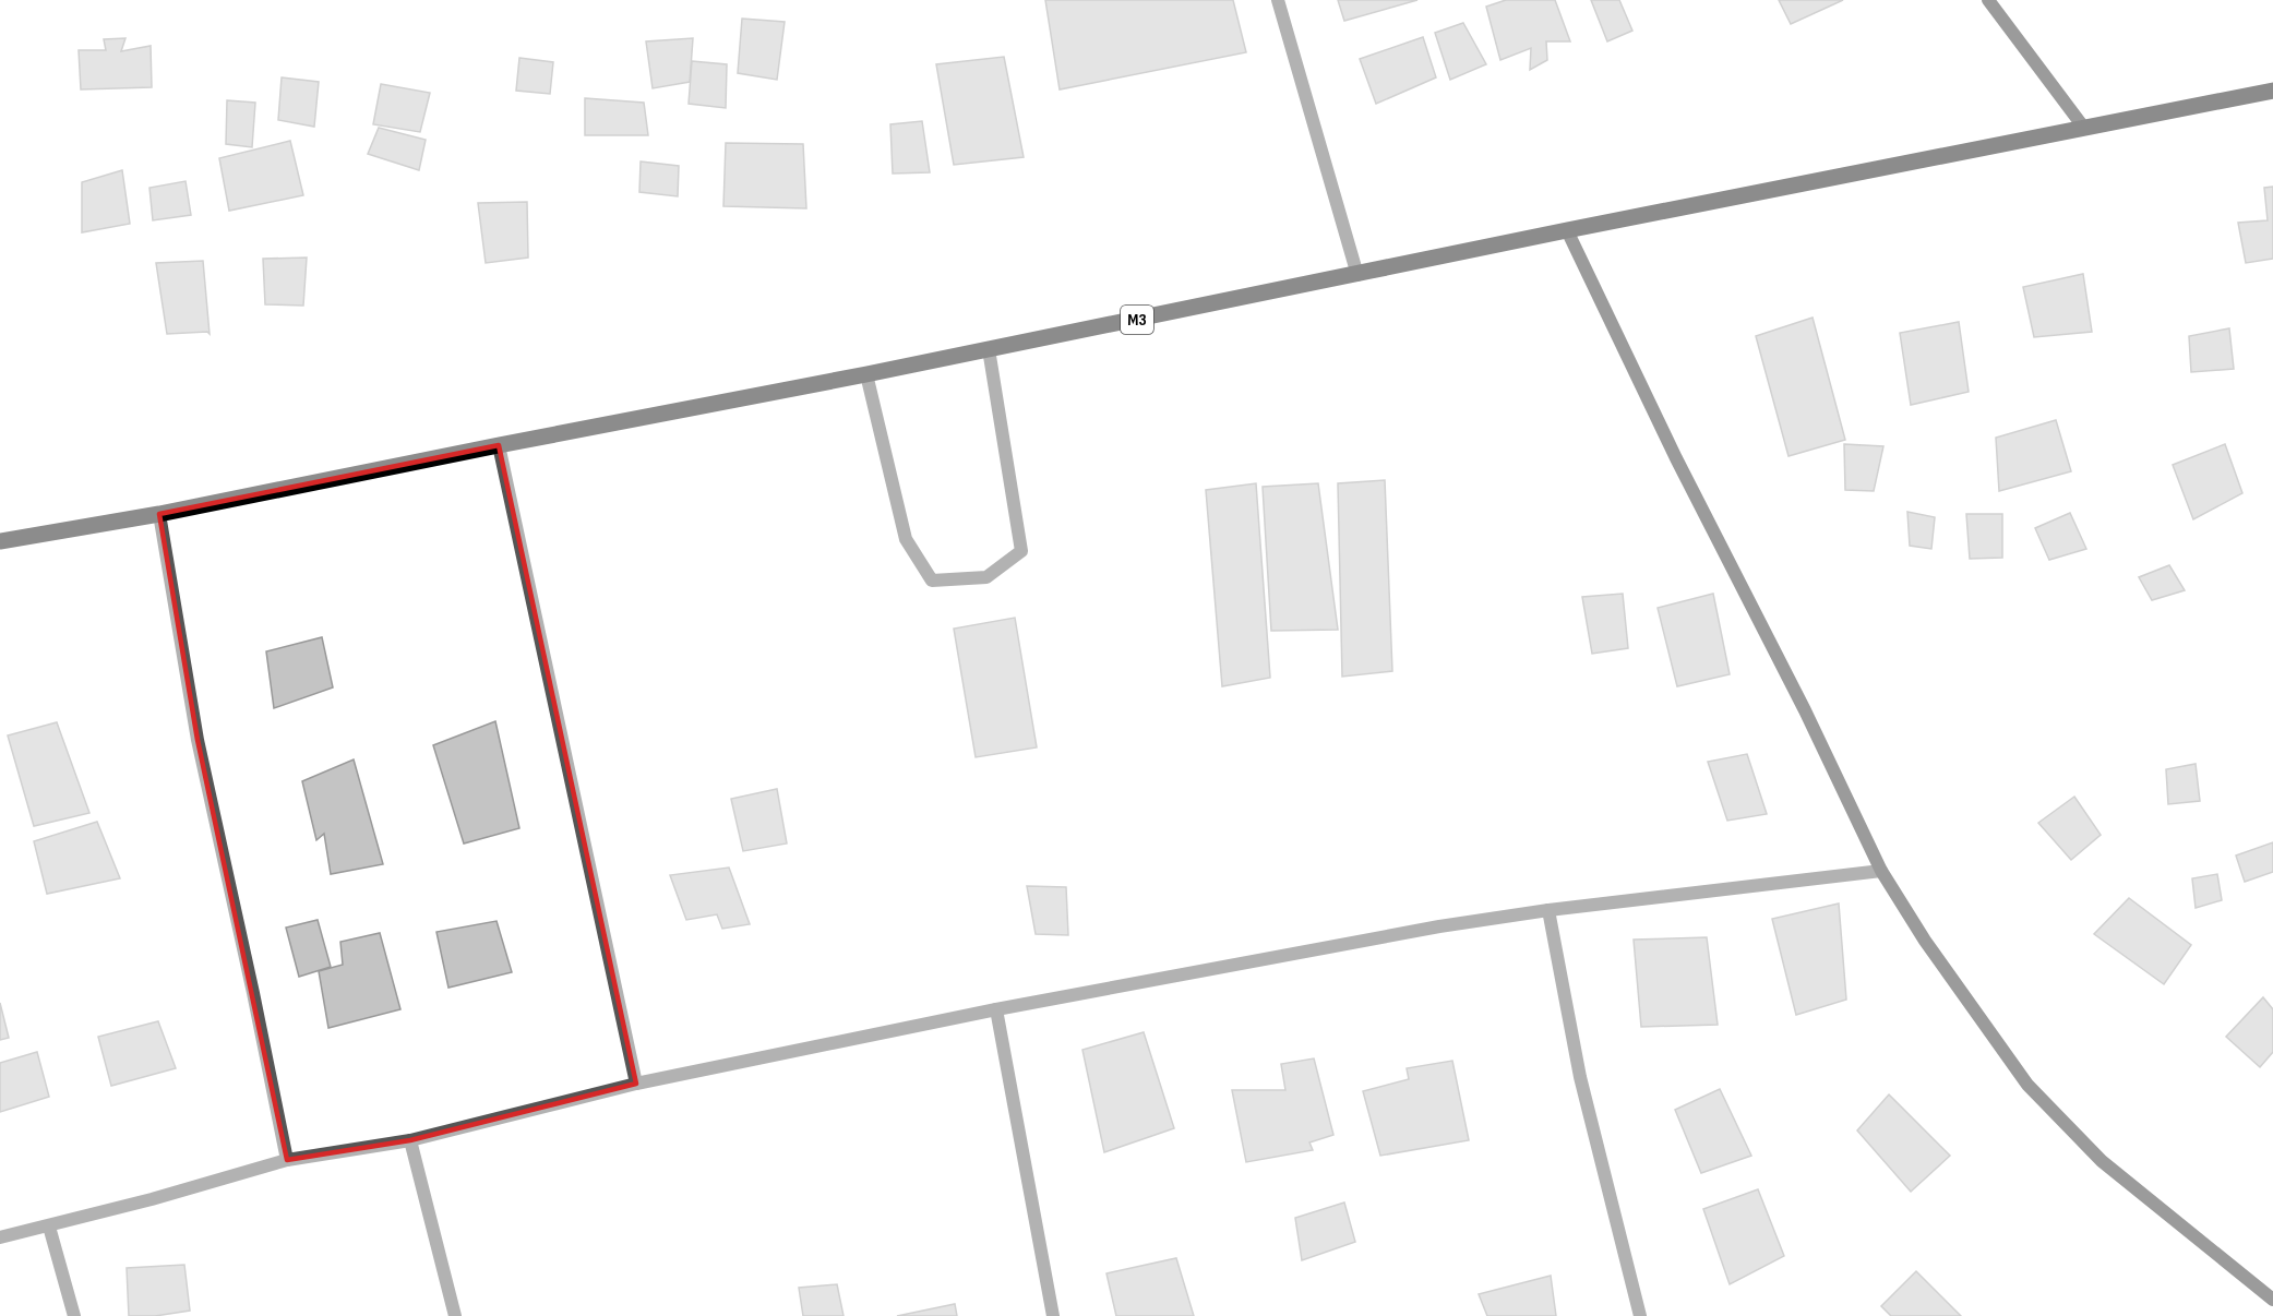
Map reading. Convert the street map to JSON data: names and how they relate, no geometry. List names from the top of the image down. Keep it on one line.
{"streets":{"main road":["M3"]}}
